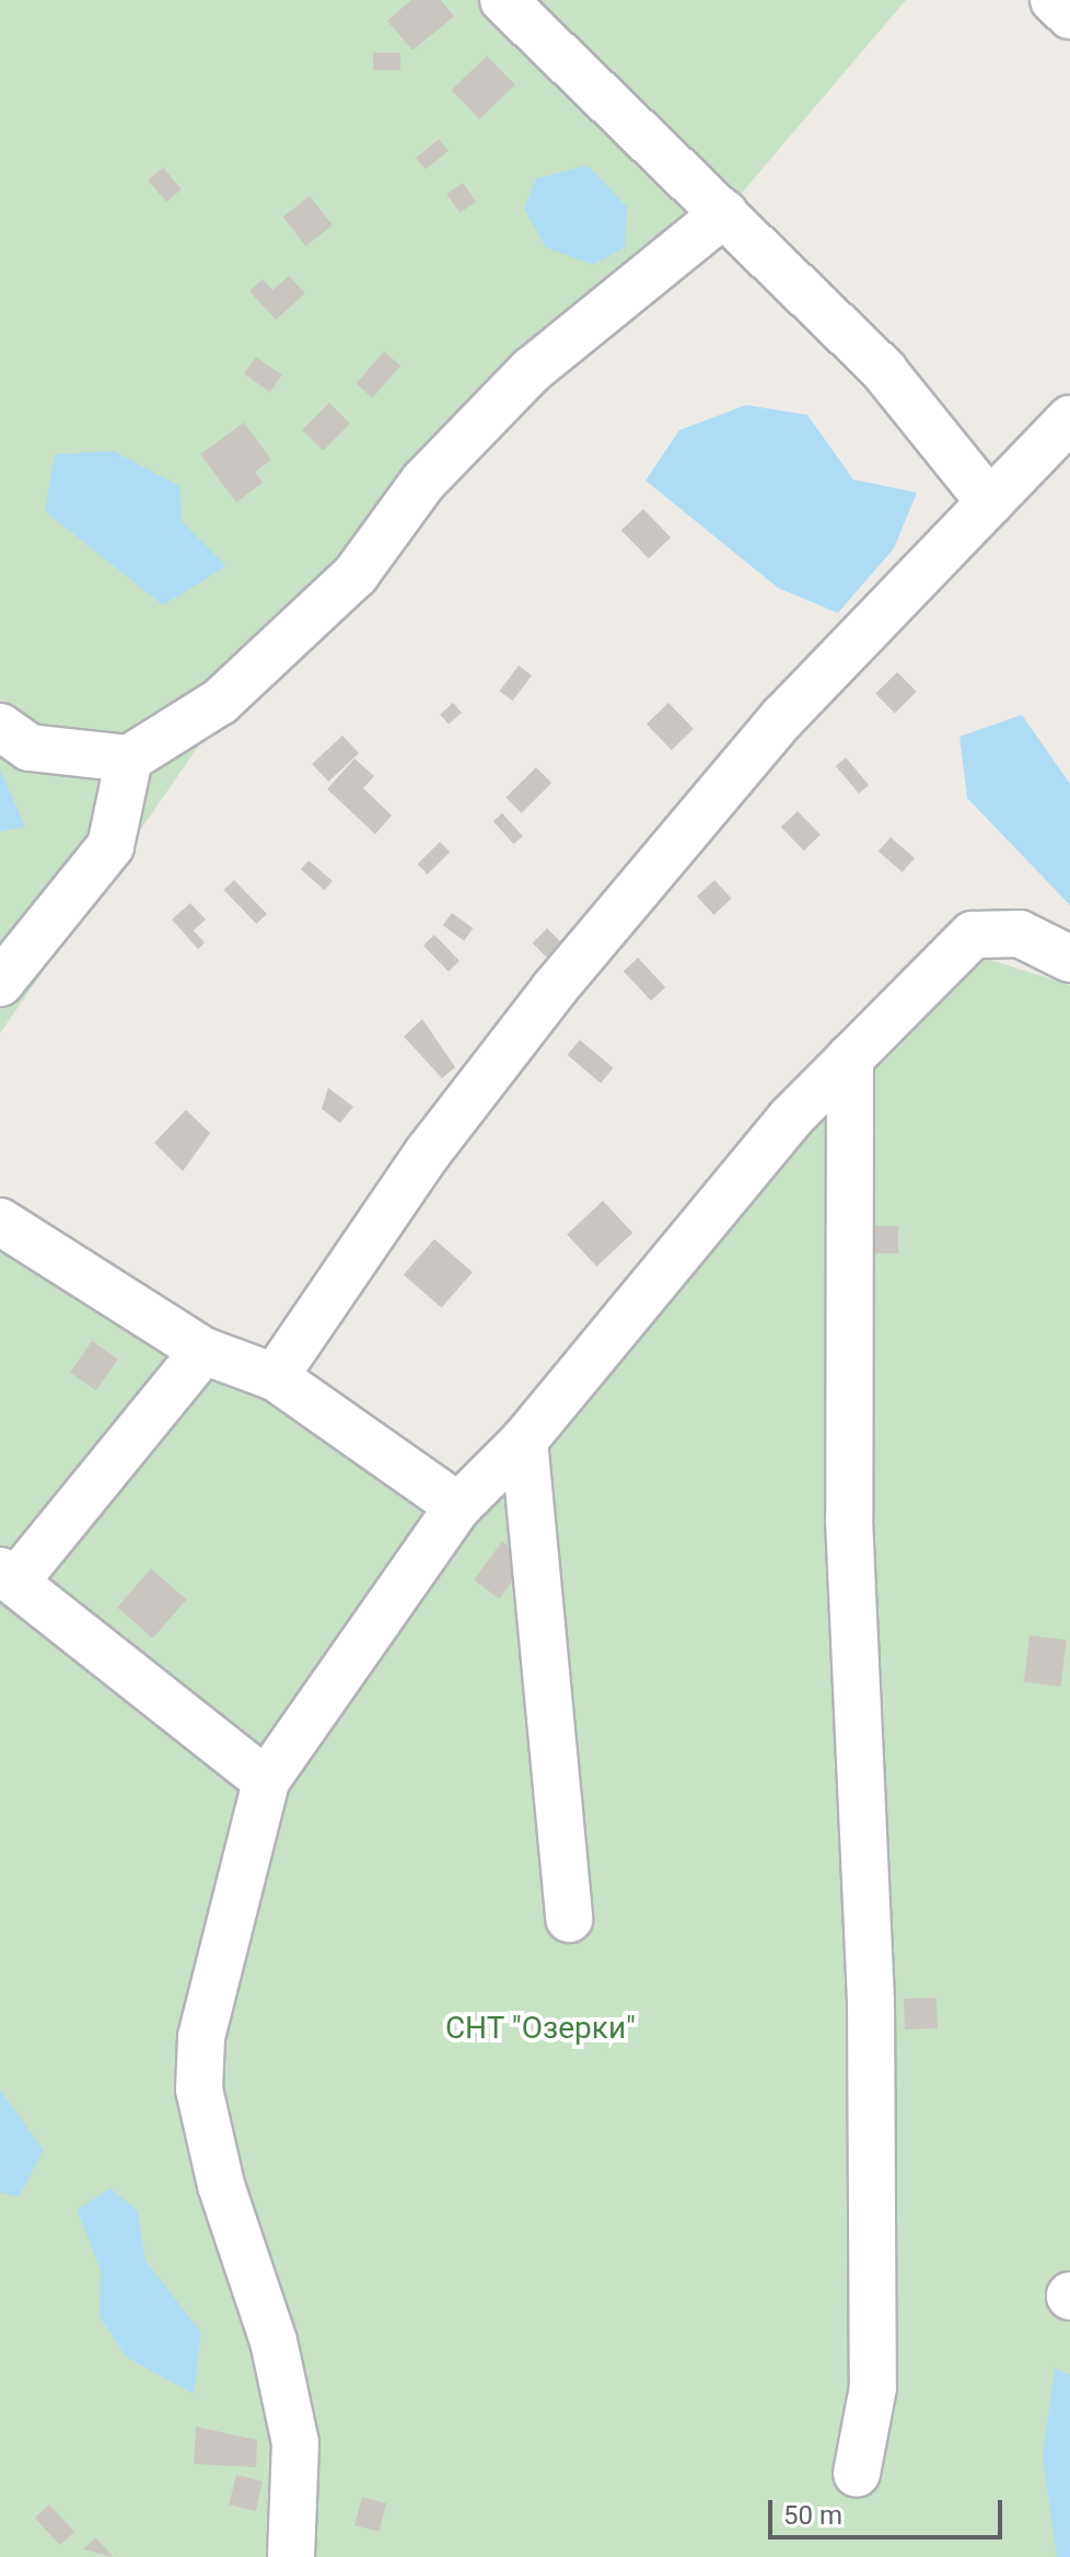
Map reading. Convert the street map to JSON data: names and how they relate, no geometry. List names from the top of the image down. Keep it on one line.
{"parks":["СНТ \"Озерки\""],"scale_bar":"50 m"}
